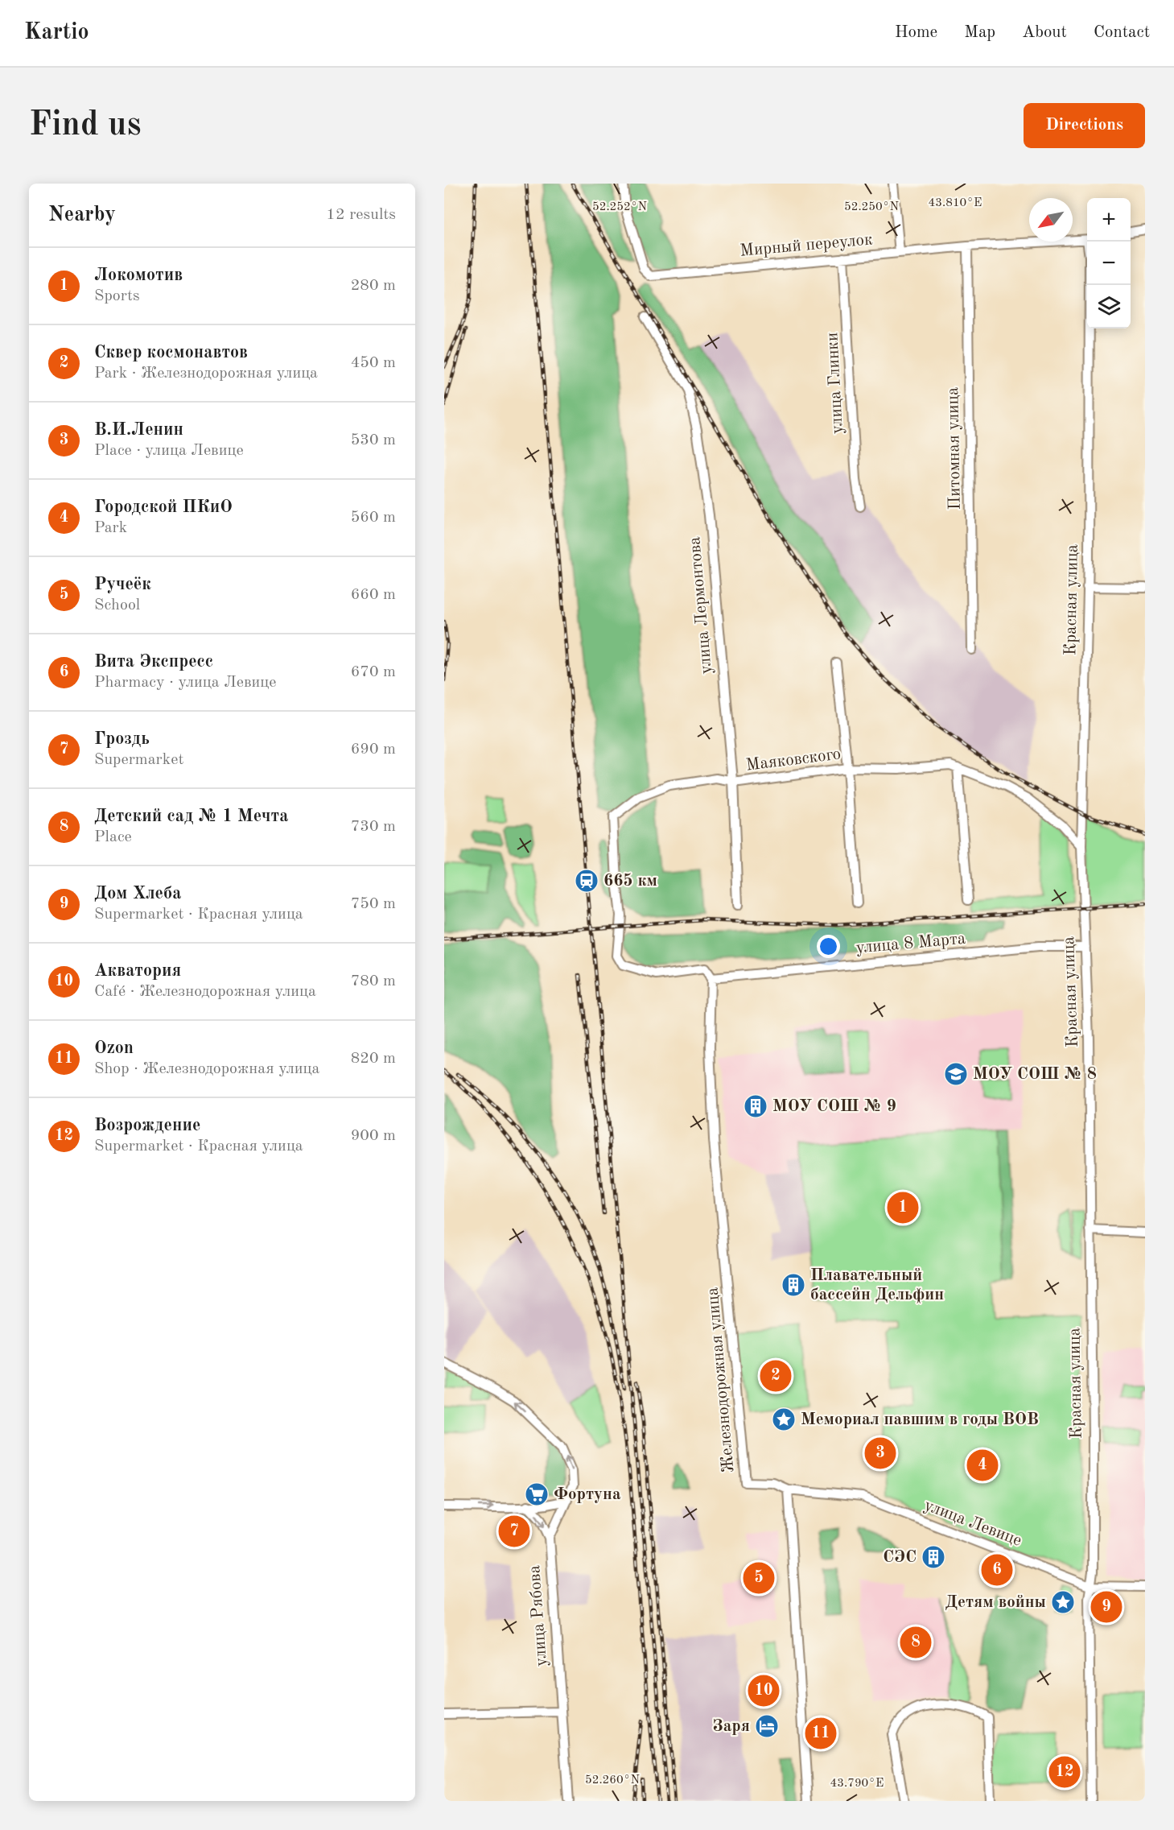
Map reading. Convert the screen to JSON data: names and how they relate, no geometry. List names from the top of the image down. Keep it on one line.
{"streets":{"street":["Мирный переулок","улица Глинки","Питомная улица","Красная улица","улица Лермонтова","Маяковского","улица 8 Марта","Железнодорожная улица","улица Левице","улица Рябова"]},"crossings":[["Мирный переулок","улица Глинки"],["Мирный переулок","Питомная улица"],["Красная улица","Маяковского"],["Красная улица","улица 8 Марта"],["Красная улица","улица Левице"],["улица Лермонтова","Маяковского"],["Маяковского","улица 8 Марта"],["Маяковского","Железнодорожная улица"],["улица 8 Марта","Железнодорожная улица"],["Железнодорожная улица","улица Левице"]],"places":{"station":["665 км"],"school or university":["МОУ СОШ № 8"],"building":["МОУ СОШ № 9","Плавательный бассейн Дельфин","СЭС"],"place":["Мемориал павшим в годы ВОВ","Детям войны"],"supermarket":["Фортуна"],"hotel":["Заря"]},"north":"bottom left","page":{"header":"Kartio","nav":["Home","Map","About","Contact"],"buttons":"Directions","title":"Find us","heading":["Nearby","12 results"],"map_buttons":["+","−"],"list":[{"mark":"1","name":"Локомотив","note":"Sports","value":"280 m"},{"mark":"2","name":"Сквер космонавтов","note":"Park · Железнодорожная улица","value":"450 m"},{"mark":"3","name":"В.И.Ленин","note":"Place · улица Левице","value":"530 m"},{"mark":"4","name":"Городской ПКиО","note":"Park","value":"560 m"},{"mark":"5","name":"Ручеёк","note":"School","value":"660 m"},{"mark":"6","name":"Вита Экспресс","note":"Pharmacy · улица Левице","value":"670 m"},{"mark":"7","name":"Гроздь","note":"Supermarket","value":"690 m"},{"mark":"8","name":"Детский сад № 1 Мечта","note":"Place","value":"730 m"},{"mark":"9","name":"Дом Хлеба","note":"Supermarket · Красная улица","value":"750 m"},{"mark":"10","name":"Акватория","note":"Café · Железнодорожная улица","value":"780 m"},{"mark":"11","name":"Ozon","note":"Shop · Железнодорожная улица","value":"820 m"},{"mark":"12","name":"Возрождение","note":"Supermarket · Красная улица","value":"900 m"}],"pins":["1","2","3","4","7","6","5","9","8","10","11","12"]},"coordinates":["43.810°E","52.252°N","52.250°N","52.260°N","43.790°E"]}
